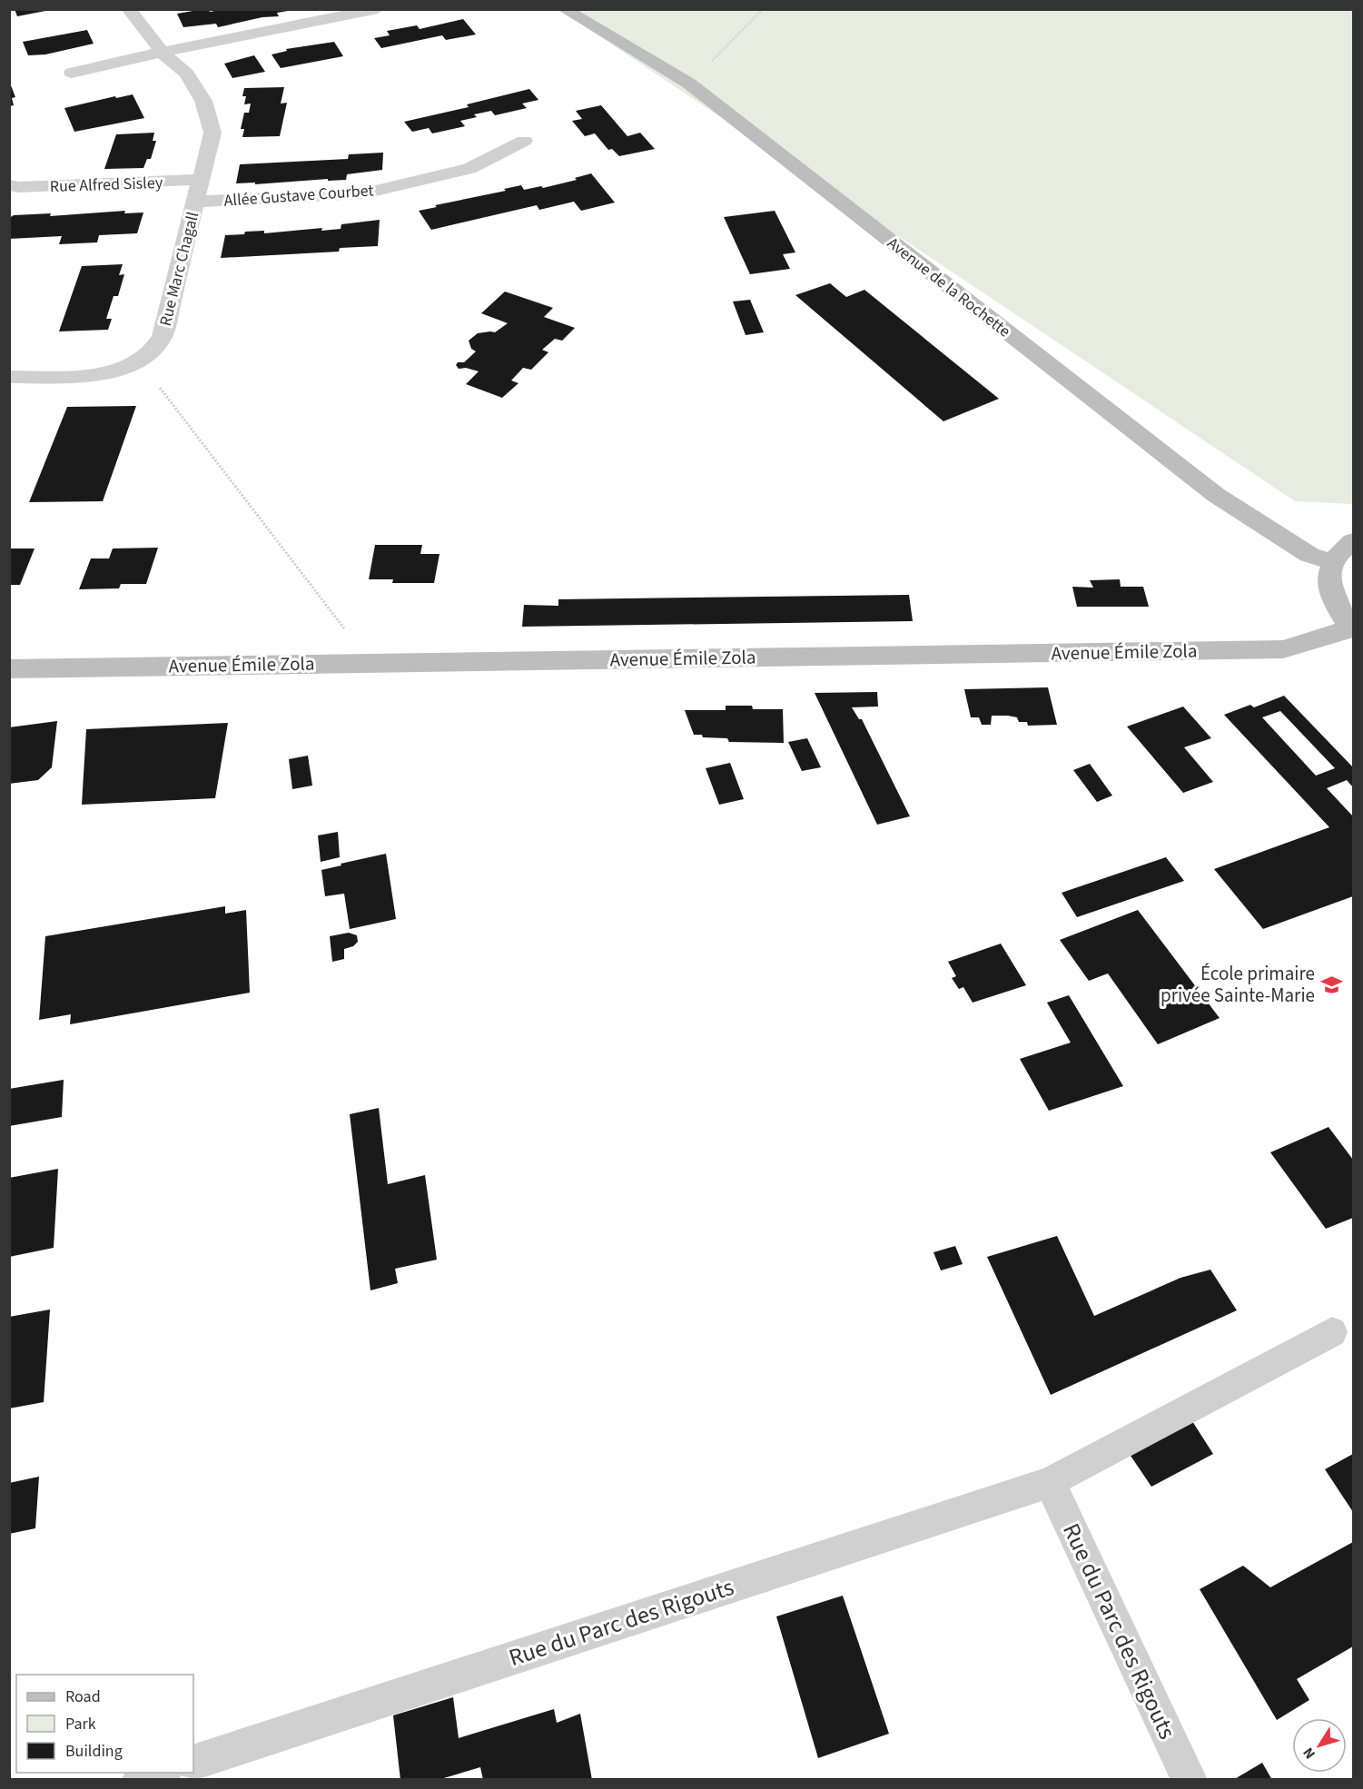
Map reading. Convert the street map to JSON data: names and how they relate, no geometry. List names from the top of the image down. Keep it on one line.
{"streets":{"main road":["Avenue de la Rochette","Avenue Émile Zola"],"street":["Rue Alfred Sisley","Allée Gustave Courbet","Rue Marc Chagall"],"lane":["Rue du Parc des Rigouts"]},"crossings":[["Rue Alfred Sisley","Rue Marc Chagall"],["Allée Gustave Courbet","Rue Marc Chagall"]],"places":{"school or university":["École primaire privée Sainte-Marie"]},"legend":["Road","Park","Building"],"north":"bottom left"}
